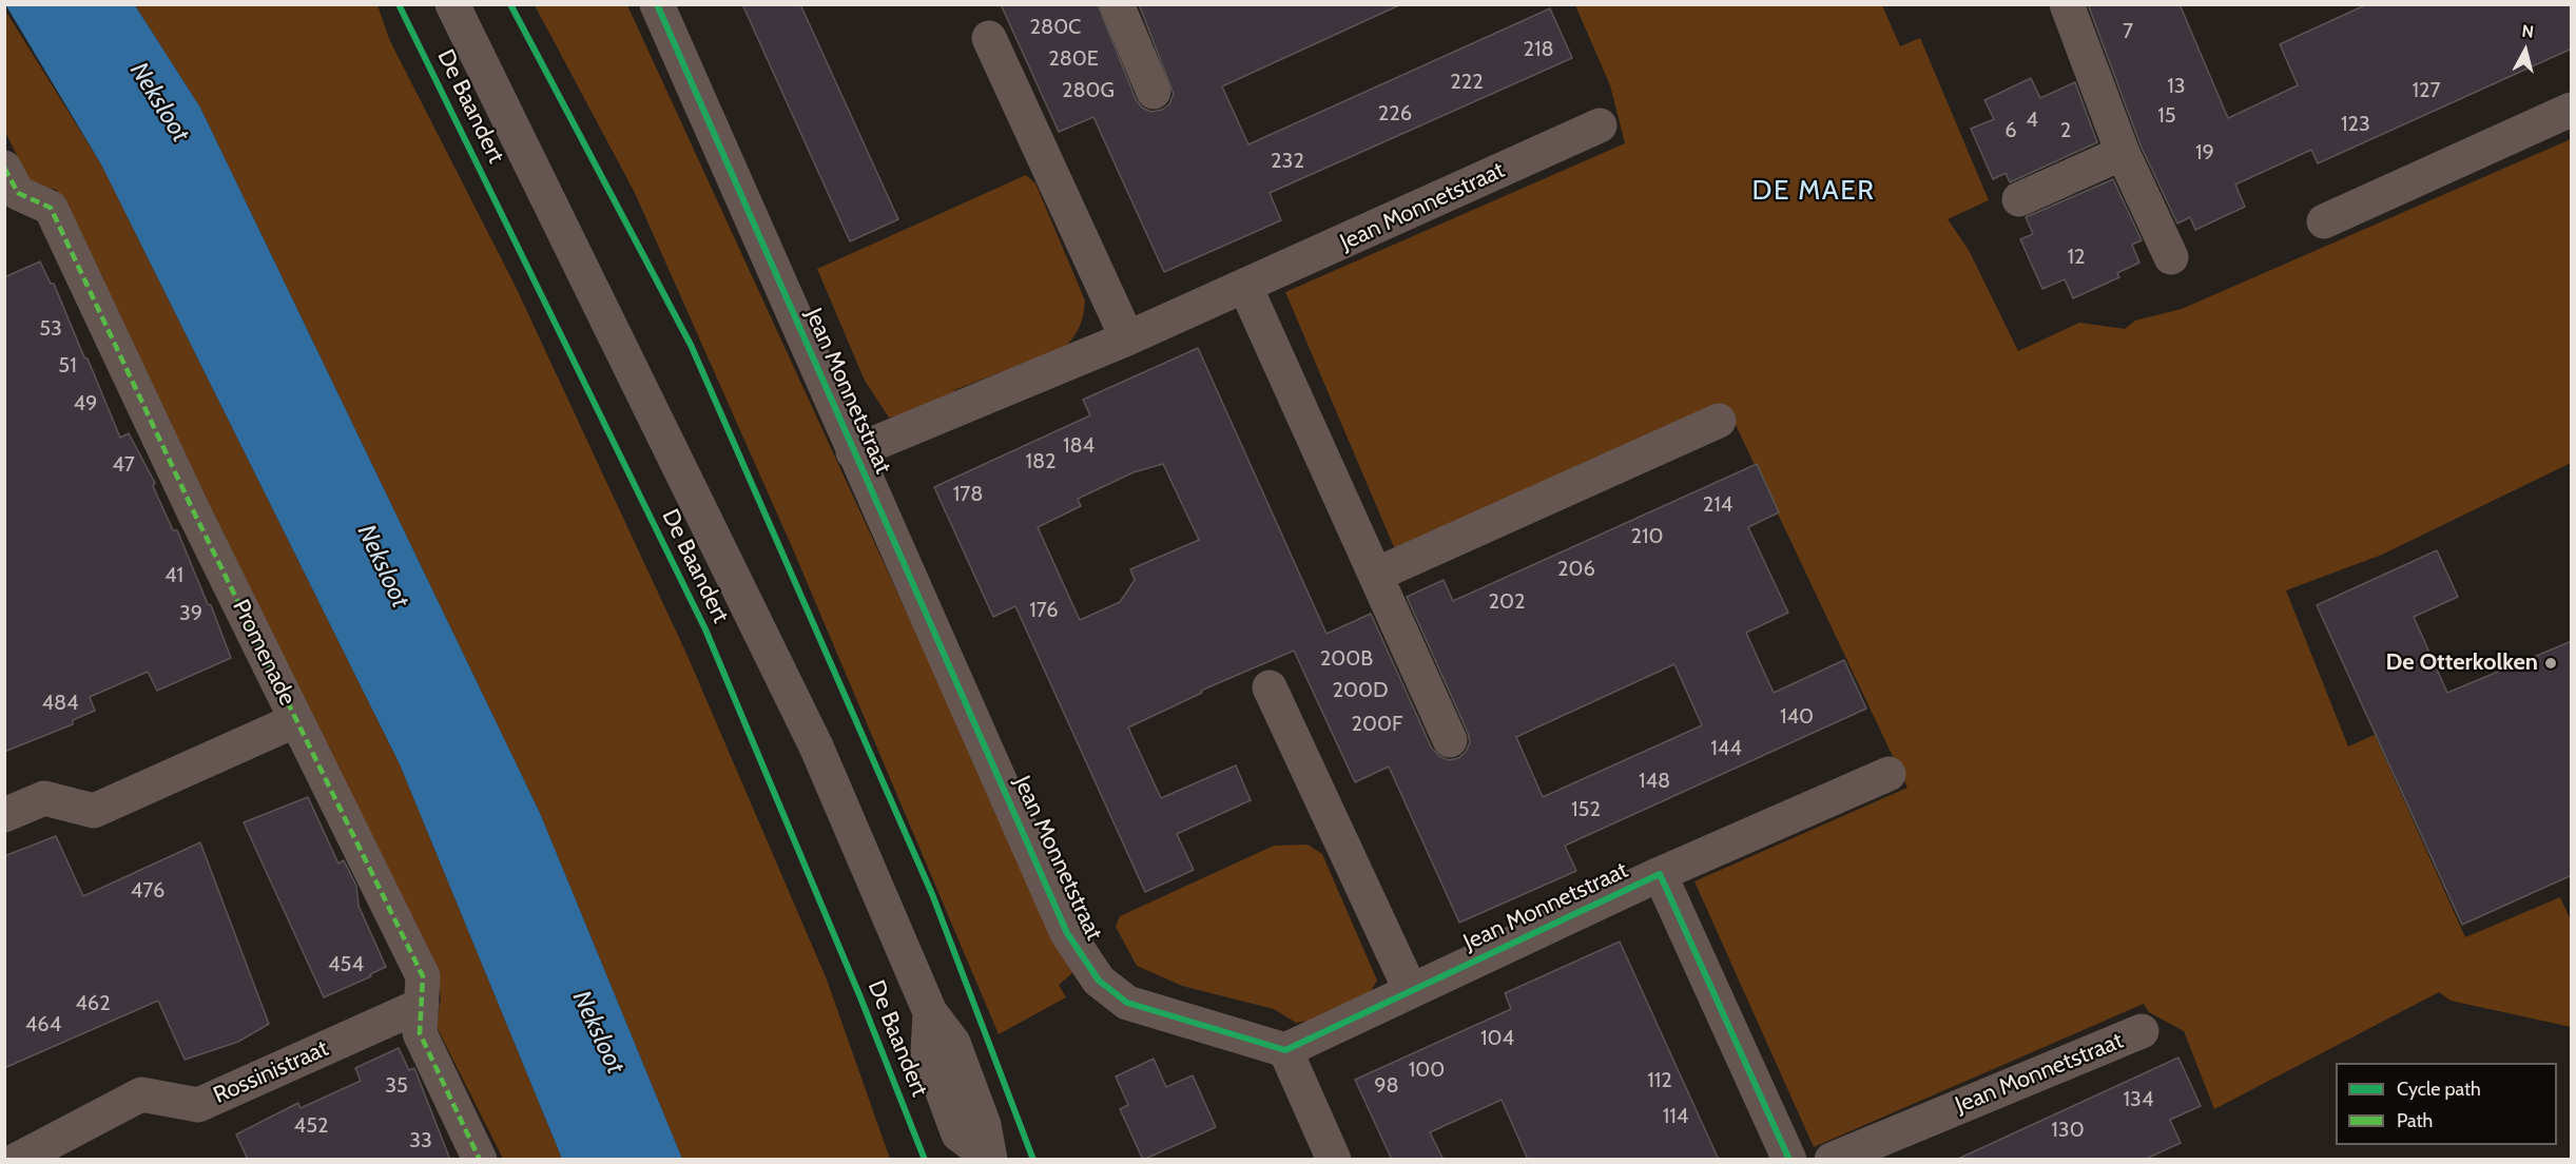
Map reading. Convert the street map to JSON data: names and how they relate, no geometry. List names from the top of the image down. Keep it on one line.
{"streets":{"main road":["De Baandert"],"street":["Jean Monnetstraat","Promenade","Rossinistraat"]},"crossings":[["Promenade","Rossinistraat"]],"districts":["DE MAER"],"water":["Neksloot"],"places":["De Otterkolken"],"house_numbers":["280C","7","218","280E","222","13","280G","127","226","15","4","123","6","2","19","232","12","53","51","49","184","182","47","178","214","210","206","41","202","176","39","200B","200D","484","140","200F","144","148","152","476","454","462","464","104","100","112","35","98","134","114","452","130","33"],"legend":["Cycle path","Path"],"north":"top"}
